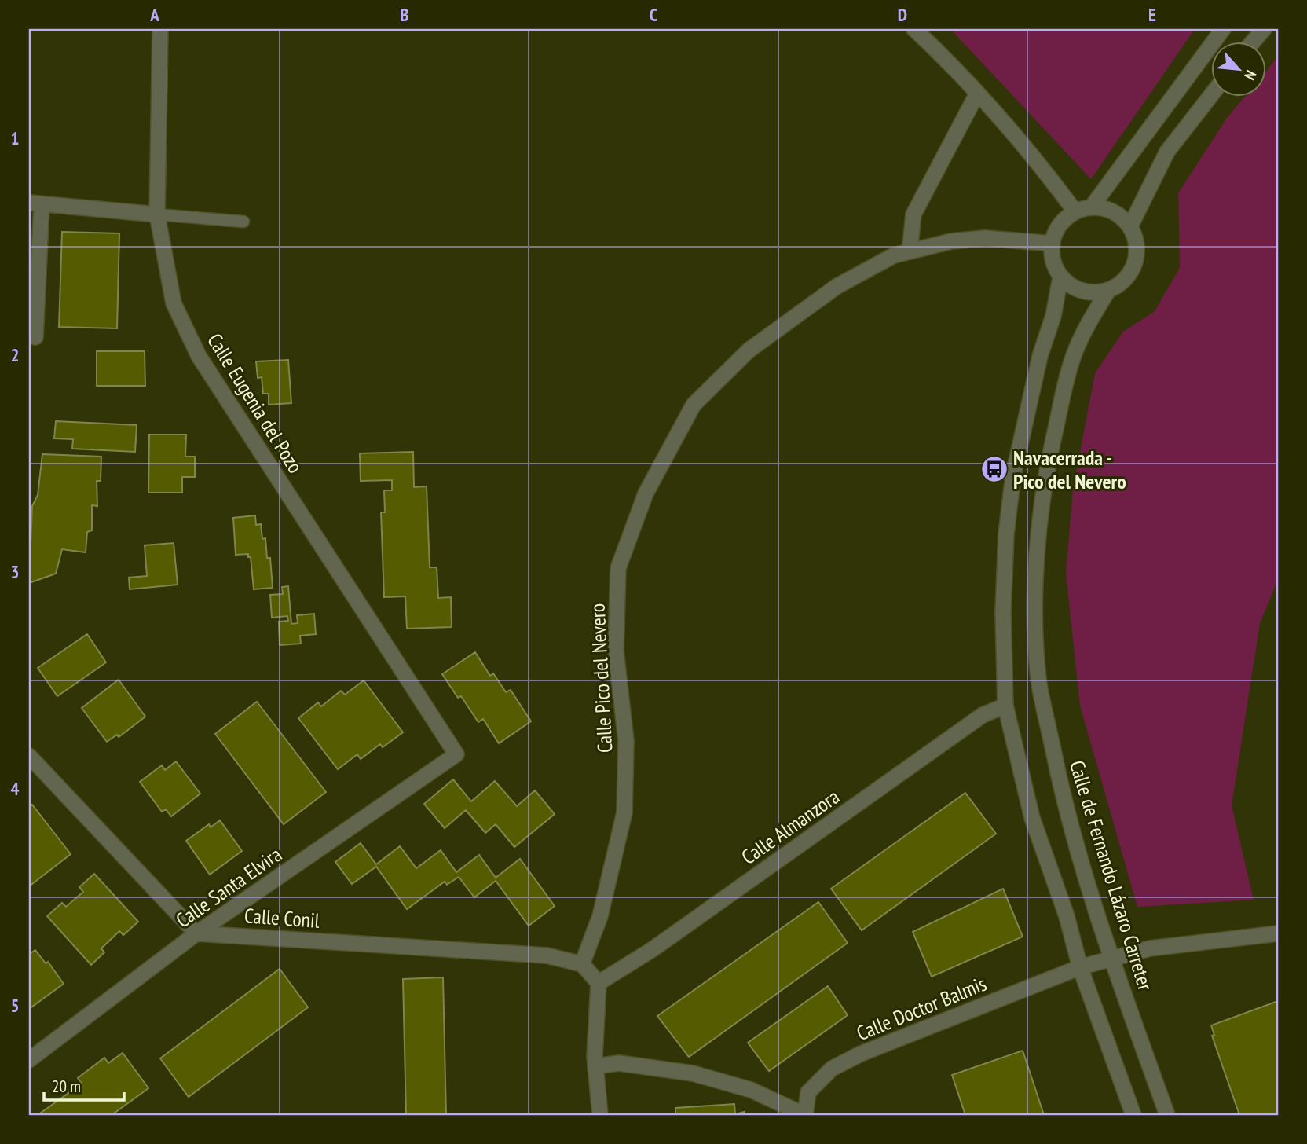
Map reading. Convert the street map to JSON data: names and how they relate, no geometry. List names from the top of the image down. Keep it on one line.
{"streets":{"street":["Calle Eugenia del Pozo","Calle Pico del Nevero","Calle Almanzora","Calle de Fernando Lázaro Carreter","Calle Santa Elvira","Calle Conil","Calle Doctor Balmis"]},"crossings":[["Calle Eugenia del Pozo","Calle Santa Elvira"],["Calle Pico del Nevero","Calle de Fernando Lázaro Carreter"],["Calle Pico del Nevero","Calle Conil"],["Calle de Fernando Lázaro Carreter","Calle Doctor Balmis"],["Calle Santa Elvira","Calle Conil"]],"places":{"bus stop":["Navacerrada - Pico del Nevero"]},"scale_bar":"20 m","north":"bottom right","grid":{"columns":["A","B","C","D","E"],"rows":["1","2","3","4","5"]}}
